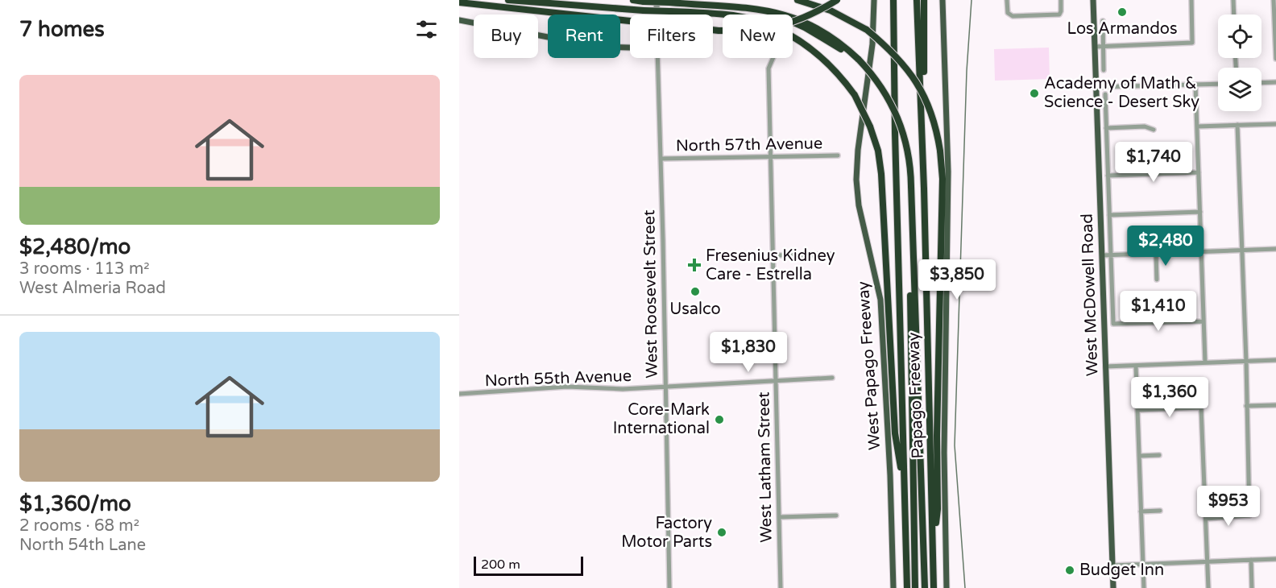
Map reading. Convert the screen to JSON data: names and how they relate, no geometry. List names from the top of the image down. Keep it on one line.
{"streets":{"highway":["Papago Freeway"],"main road":["West Roosevelt Street","West McDowell Road","West Papago Freeway"],"street":["North 57th Avenue","North 55th Avenue","West Latham Street"]},"crossings":[["North 57th Avenue","West Roosevelt Street"],["North 57th Avenue","West Latham Street"],["West Roosevelt Street","North 55th Avenue"],["North 55th Avenue","West Latham Street"]],"places":{"other":["Los Armandos","Academy of Math & Science - Desert Sky","Usalco","Core-Mark International","Factory Motor Parts","Budget Inn"],"health":["Fresenius Kidney Care - Estrella"]},"scale_bar":"200 m","page":{"heading":"7 homes","chip":["Buy","Rent","Filters","New"],"list":[{"name":"$2,480/mo","note":"3 rooms · 113 m² · West Almeria Road"},{"name":"$1,360/mo","note":"2 rooms · 68 m² · North 54th Lane"}],"price":["$1,740","$2,480","$3,850","$1,410","$1,830","$1,360","$953"],"scale":"200 m"}}
